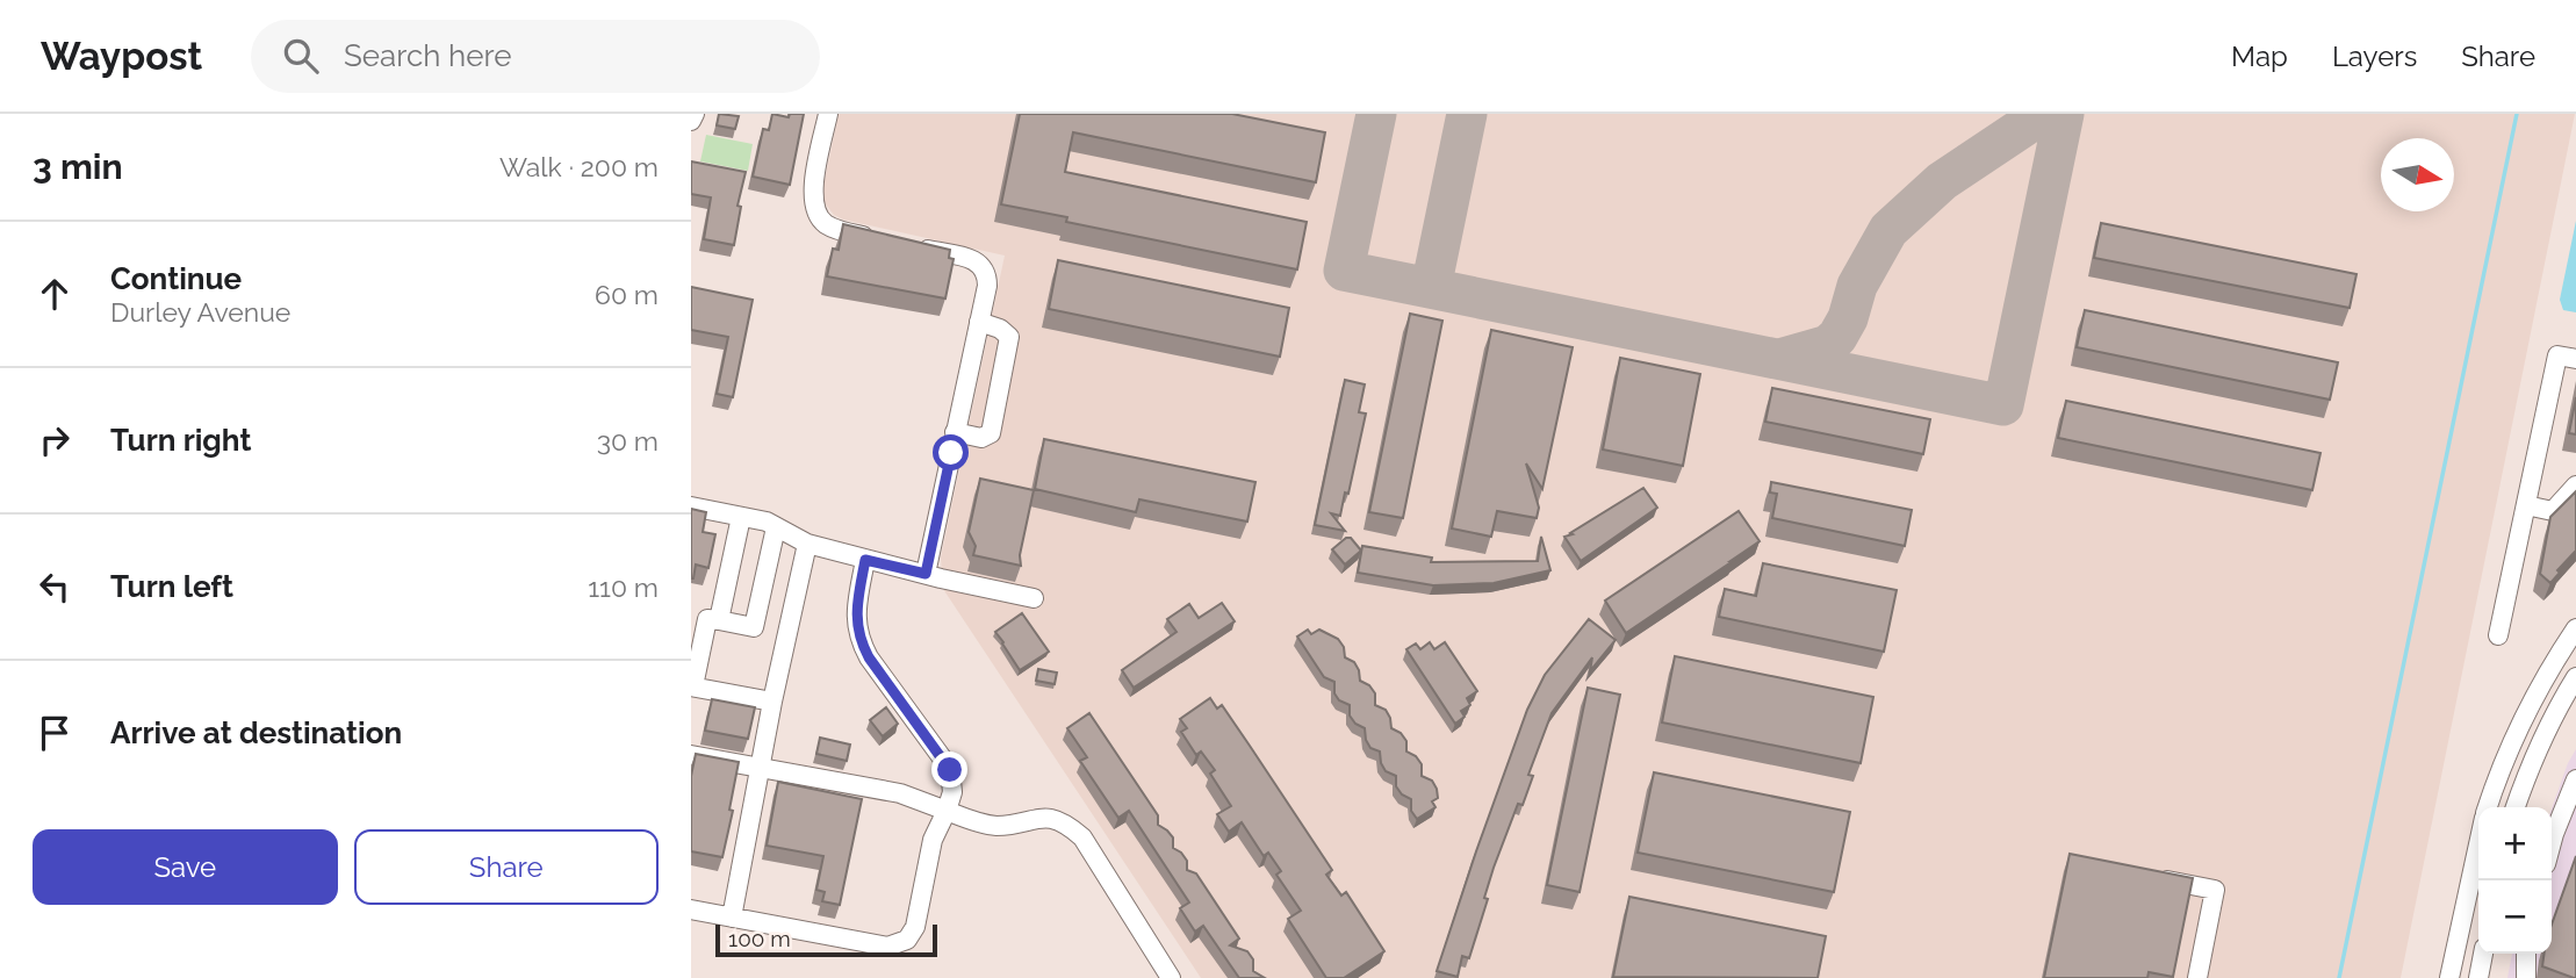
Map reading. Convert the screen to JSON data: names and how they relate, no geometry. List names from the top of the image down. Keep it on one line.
{"scale_bar":"100 m","north":"right","page":{"header":"Waypost","search":"Search here","nav":["Map","Layers","Share"],"heading":["3 min","Walk · 200 m"],"list":[["Continue","Durley Avenue","60 m"],["Turn right","30 m"],["Turn left","110 m"],"Arrive at destination"],"buttons":["Save","Share"],"map_buttons":["+","−"],"scale":"100 m"}}
